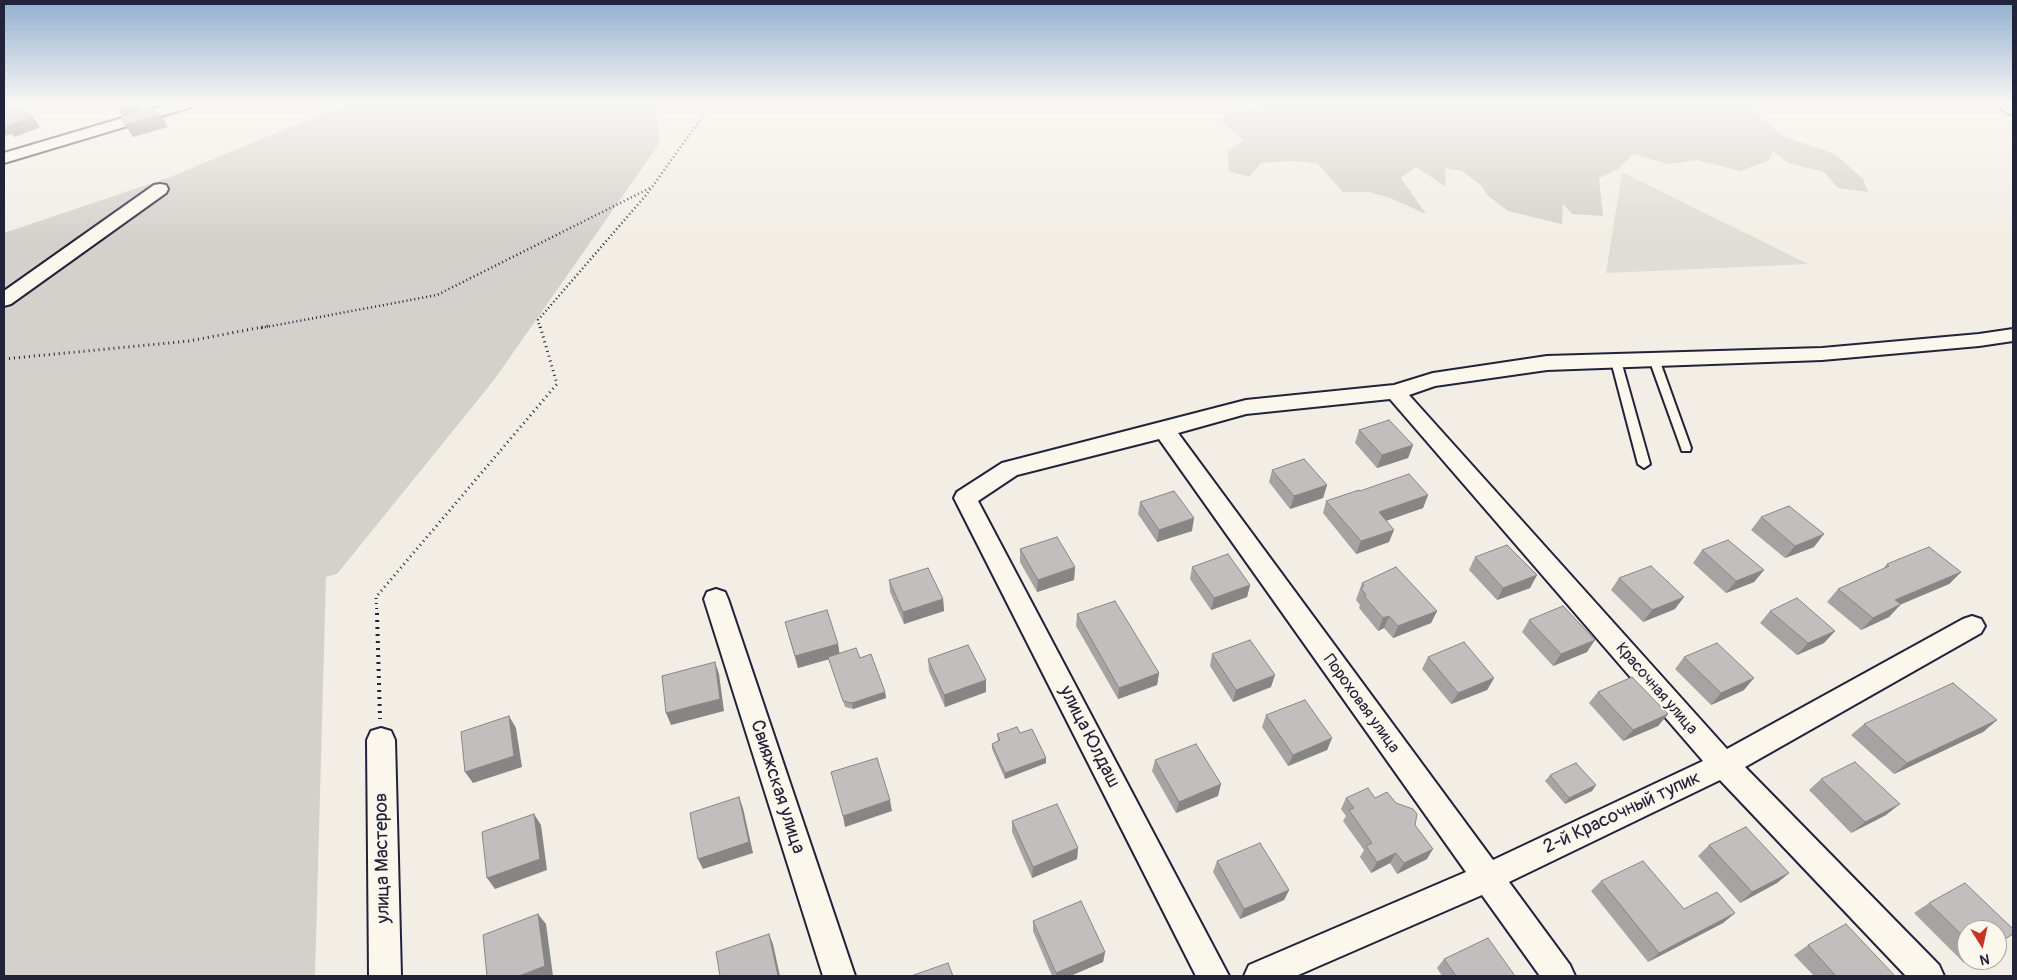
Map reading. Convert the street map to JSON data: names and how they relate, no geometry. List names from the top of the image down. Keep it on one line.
{"streets":{"street":["Красочная улица","Пороховая улица","улица Юлдаш","Свияжская улица","2-й Красочный тупик","улица Мастеров"]},"crossings":[["Красочная улица","2-й Красочный тупик"],["Пороховая улица","улица Юлдаш"],["Пороховая улица","2-й Красочный тупик"]],"north":"bottom"}
